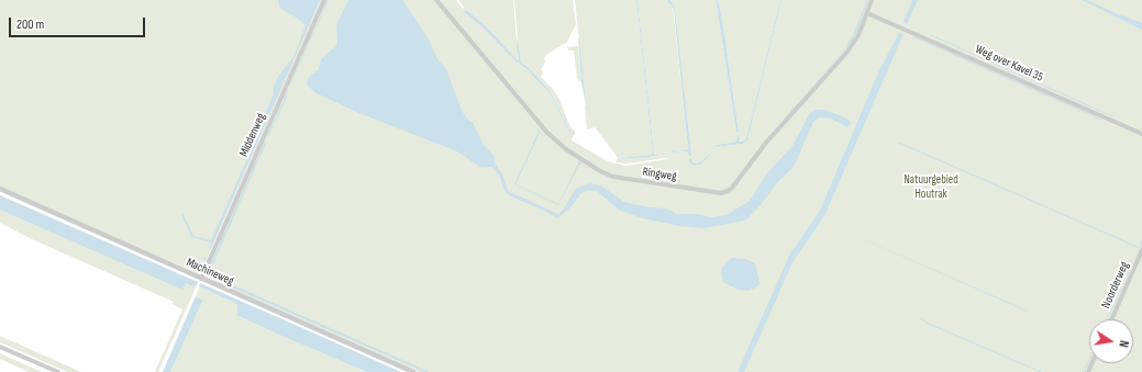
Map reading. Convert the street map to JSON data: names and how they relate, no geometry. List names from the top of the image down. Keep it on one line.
{"streets":{"street":["Weg over Kavel 35","Middenweg","Ringweg","Machineweg","Noorderweg"]},"crossings":[["Weg over Kavel 35","Ringweg"],["Middenweg","Machineweg"]],"parks":["Natuurgebied Houtrak"],"scale_bar":"200 m","north":"right"}
